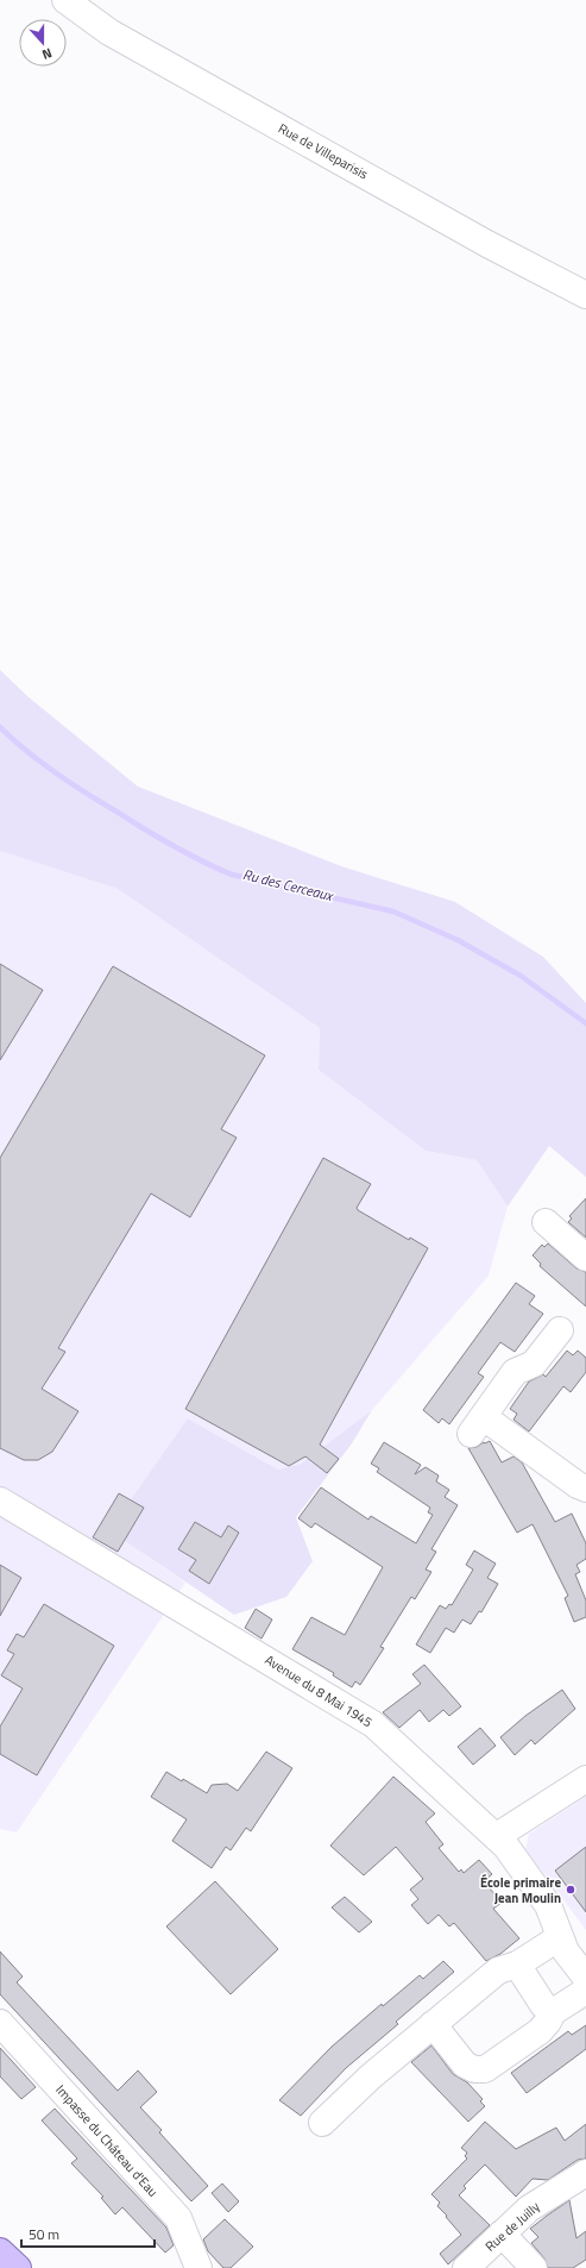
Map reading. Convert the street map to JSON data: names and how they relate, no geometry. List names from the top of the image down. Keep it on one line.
{"streets":{"street":["Rue de Villeparisis","Avenue du 8 Mai 1945","Impasse du Château d'Eau","Rue de Juilly"]},"water":["Ru des Cerceaux"],"places":["École primaire Jean Moulin"],"scale_bar":"50 m","north":"bottom"}
